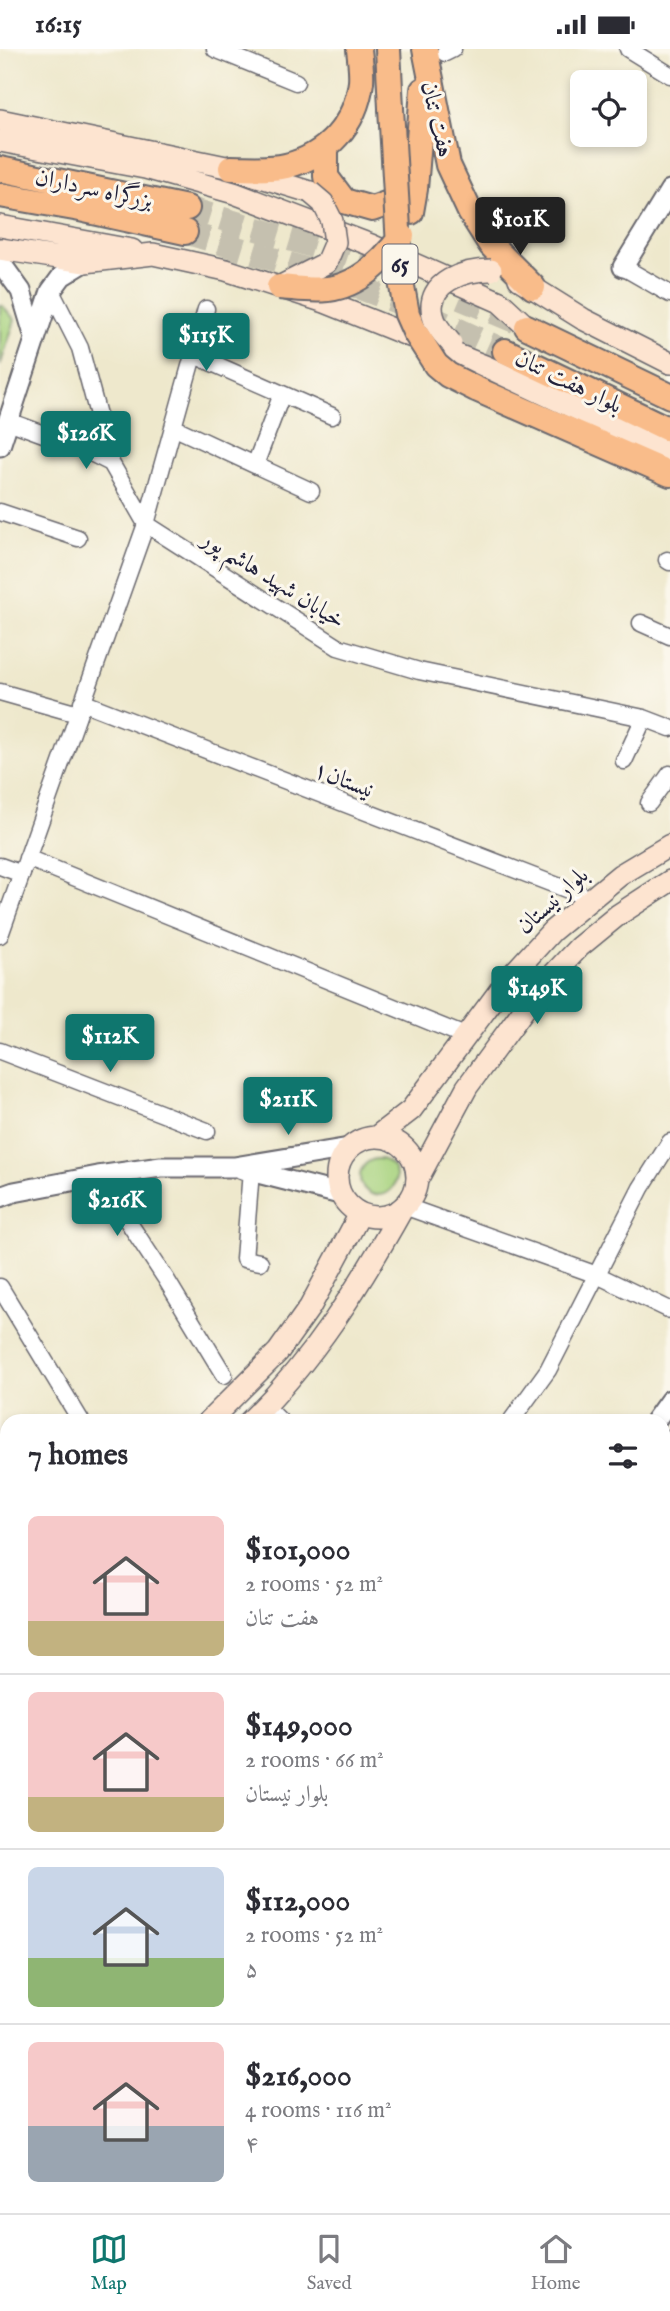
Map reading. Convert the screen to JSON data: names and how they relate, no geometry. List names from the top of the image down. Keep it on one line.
{"streets":{"main road":["هفت تنان","بزرگراه سرداران","65","بلوار هفت تنان","بلوار نیستان"],"street":["خیابان شهید هاشم پور","۱نیستان"]},"crossings":[["۱نیستان","بلوار نیستان"]],"page":{"status":"16:15","price":["$101K","$115K","$126K","$149K","$112K","$211K","$216K"],"heading":"7 homes","list":[{"name":"$101,000","note":"2 rooms · 52 m² · هفت تنان"},{"name":"$149,000","note":"2 rooms · 66 m² · بلوار نیستان"},{"name":"$112,000","note":"2 rooms · 52 m² · ۵"},{"name":"$216,000","note":"4 rooms · 116 m² · ۴"}],"tabs":["Map","Saved","Home"]}}
